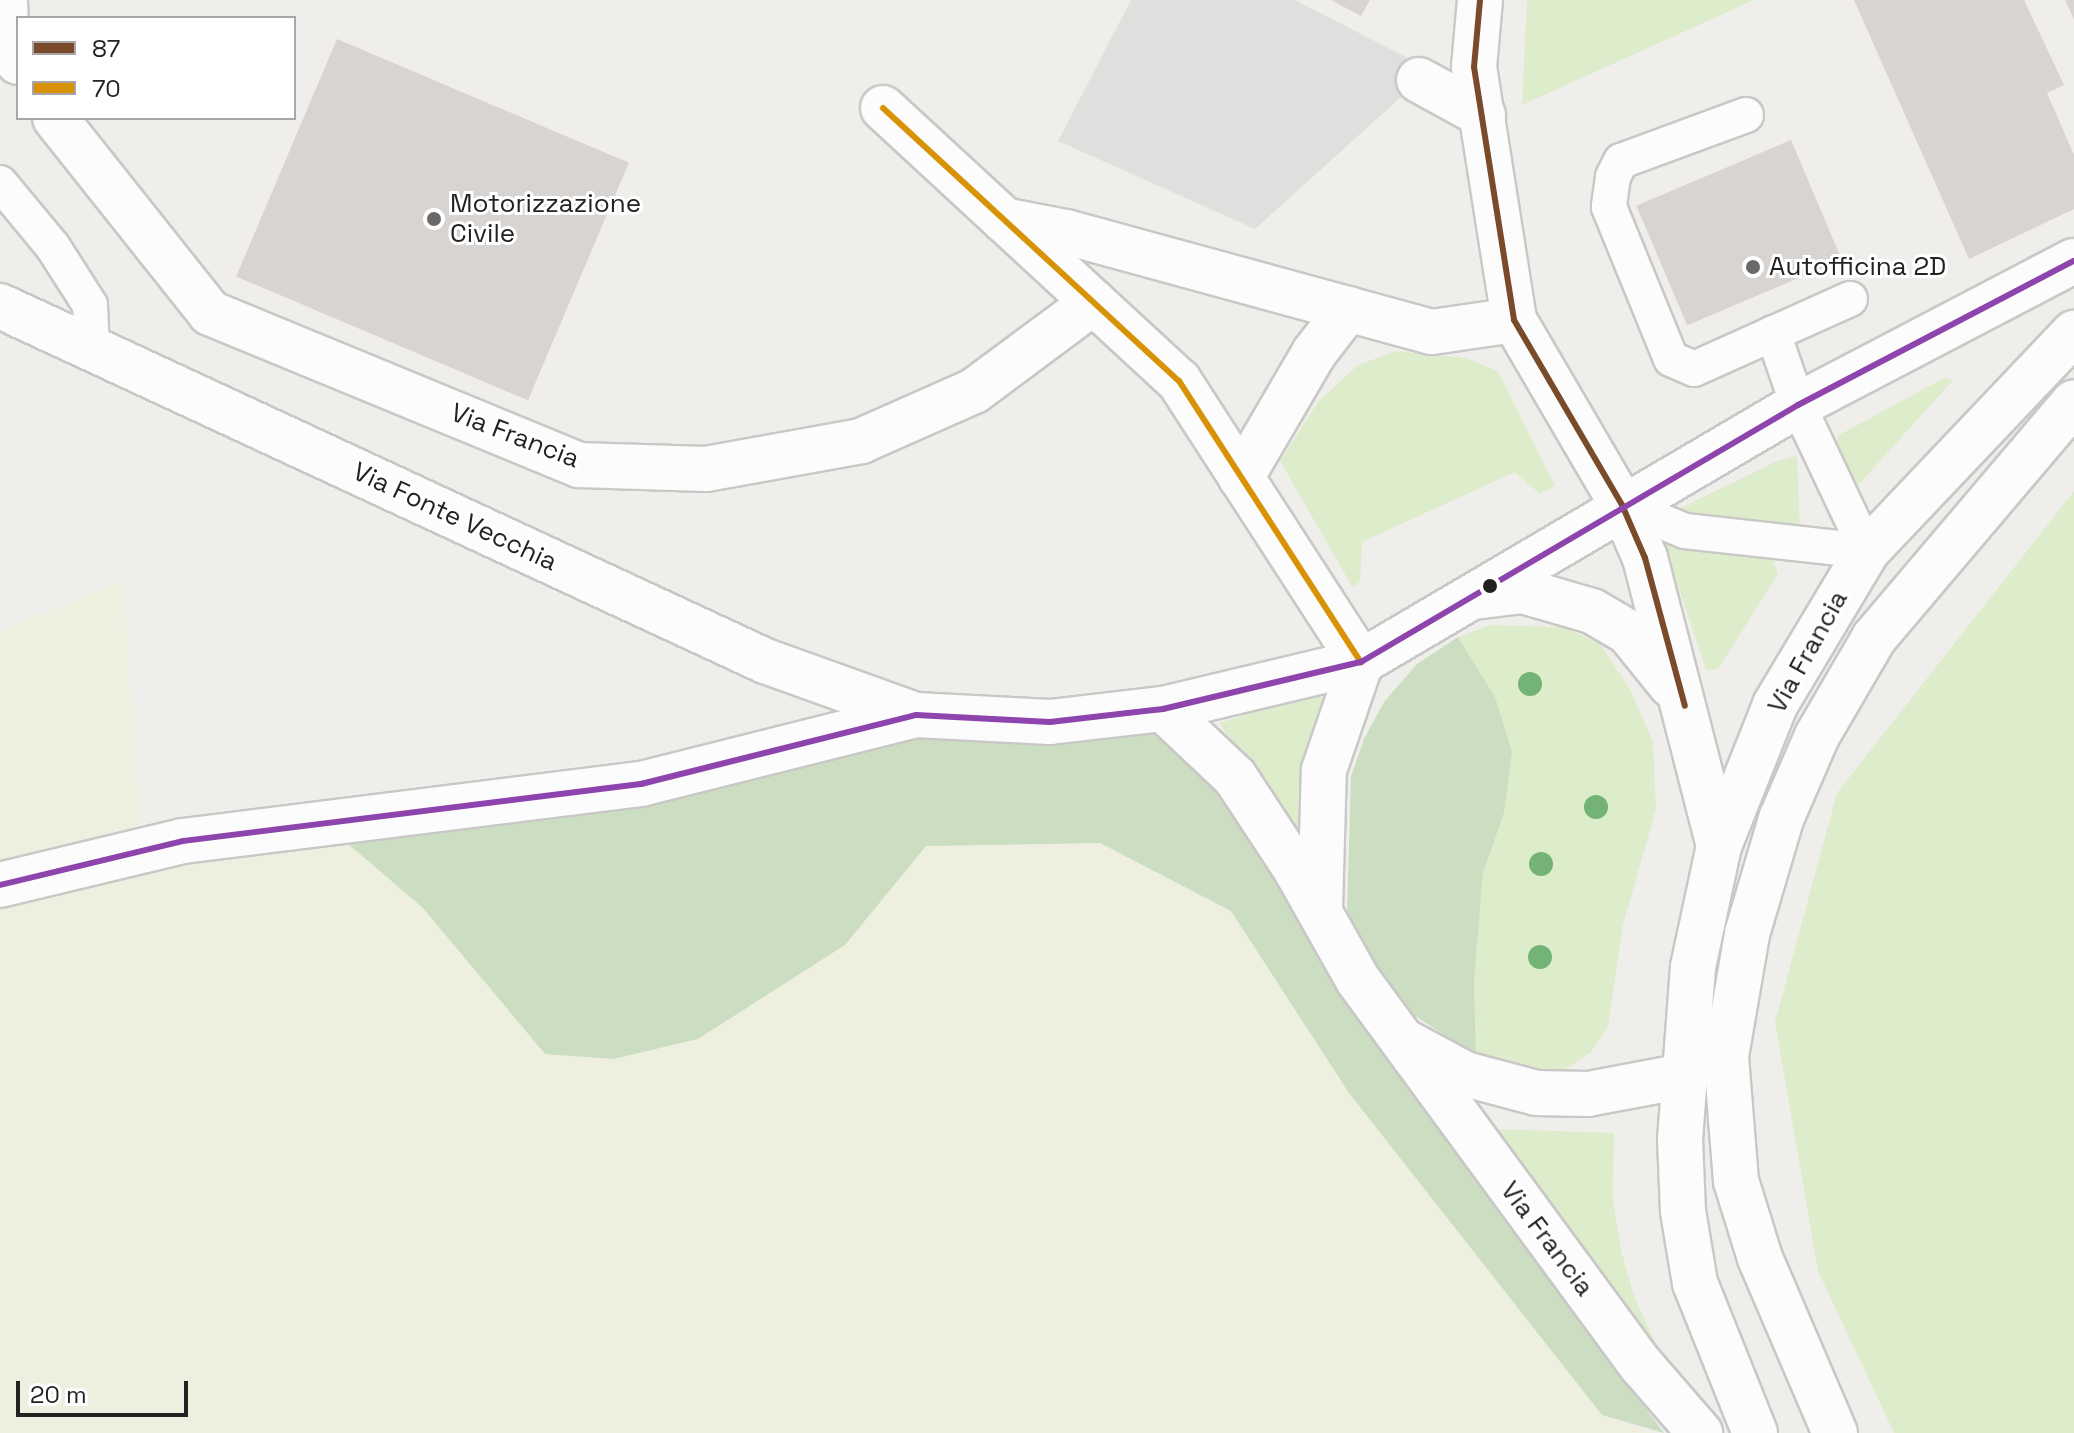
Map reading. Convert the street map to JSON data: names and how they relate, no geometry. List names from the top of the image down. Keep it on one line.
{"streets":{"street":["Via Francia","Via Fonte Vecchia"]},"places":["Motorizzazione Civile","Autofficina 2D"],"lines":["transit line 87","transit line 70"],"legend":["87","70"],"scale_bar":"20 m"}
